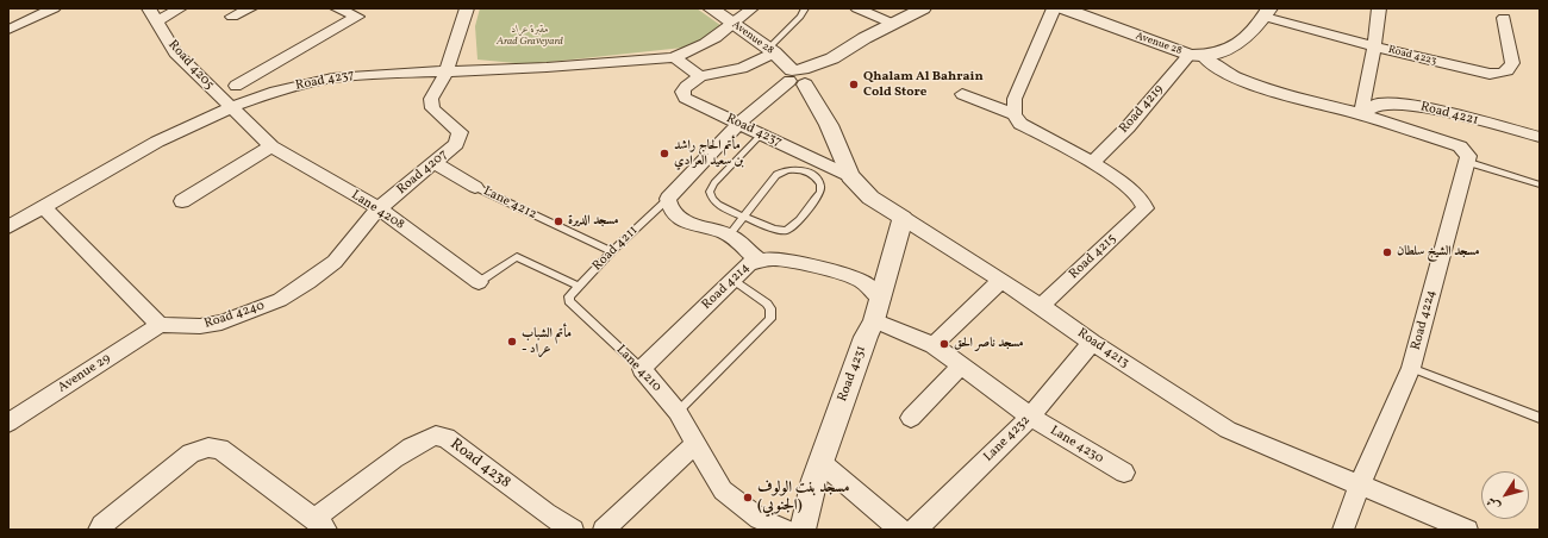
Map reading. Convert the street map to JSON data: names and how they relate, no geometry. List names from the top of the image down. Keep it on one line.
{"streets":{"street":["Avenue 28","Road 4223","Road 4205","Road 4237","Road 4219","Road 4221","Road 4207","Lane 4212","Lane 4208","Road 4211","Road 4215","Road 4214","Road 4240","Road 4224","Road 4213","Lane 4210","Avenue 29","Road 4231","Lane 4232","Lane 4230","Road 4238"]},"crossings":[["Avenue 28","Road 4237"],["Avenue 28","Road 4219"],["Avenue 28","Road 4221"],["Avenue 28","Road 4211"],["Avenue 28","Road 4213"],["Road 4205","Road 4237"],["Road 4205","Lane 4208"],["Road 4237","Road 4207"],["Road 4237","Lane 4208"],["Road 4237","Road 4211"],["Road 4237","Road 4213"],["Road 4219","Road 4221"],["Road 4219","Road 4215"],["Road 4221","Road 4224"],["Road 4207","Lane 4212"],["Road 4207","Lane 4208"],["Road 4207","Road 4240"],["Lane 4212","Road 4211"],["Lane 4208","Road 4240"],["Road 4211","Road 4213"],["Road 4211","Lane 4210"],["Road 4215","Road 4213"],["Road 4214","Lane 4210"],["Road 4214","Road 4231"],["Road 4240","Avenue 29"],["Road 4224","Road 4213"],["Road 4213","Road 4231"],["Road 4213","Lane 4232"],["Road 4231","Lane 4230"],["Lane 4232","Lane 4230"]],"parks":["مقبرة عراد Arad Graveyard"],"places":["Qhalam Al Bahrain Cold Store","مأتم الحاج راشد بن سعيد العرادي","مسجد الديرة","مسجد الشيخ سلطان","مأتم الشباب - عراد","مسجد ناصر الحق","مسجد بنت الولوف (الجنوبي)"],"north":"bottom left"}
